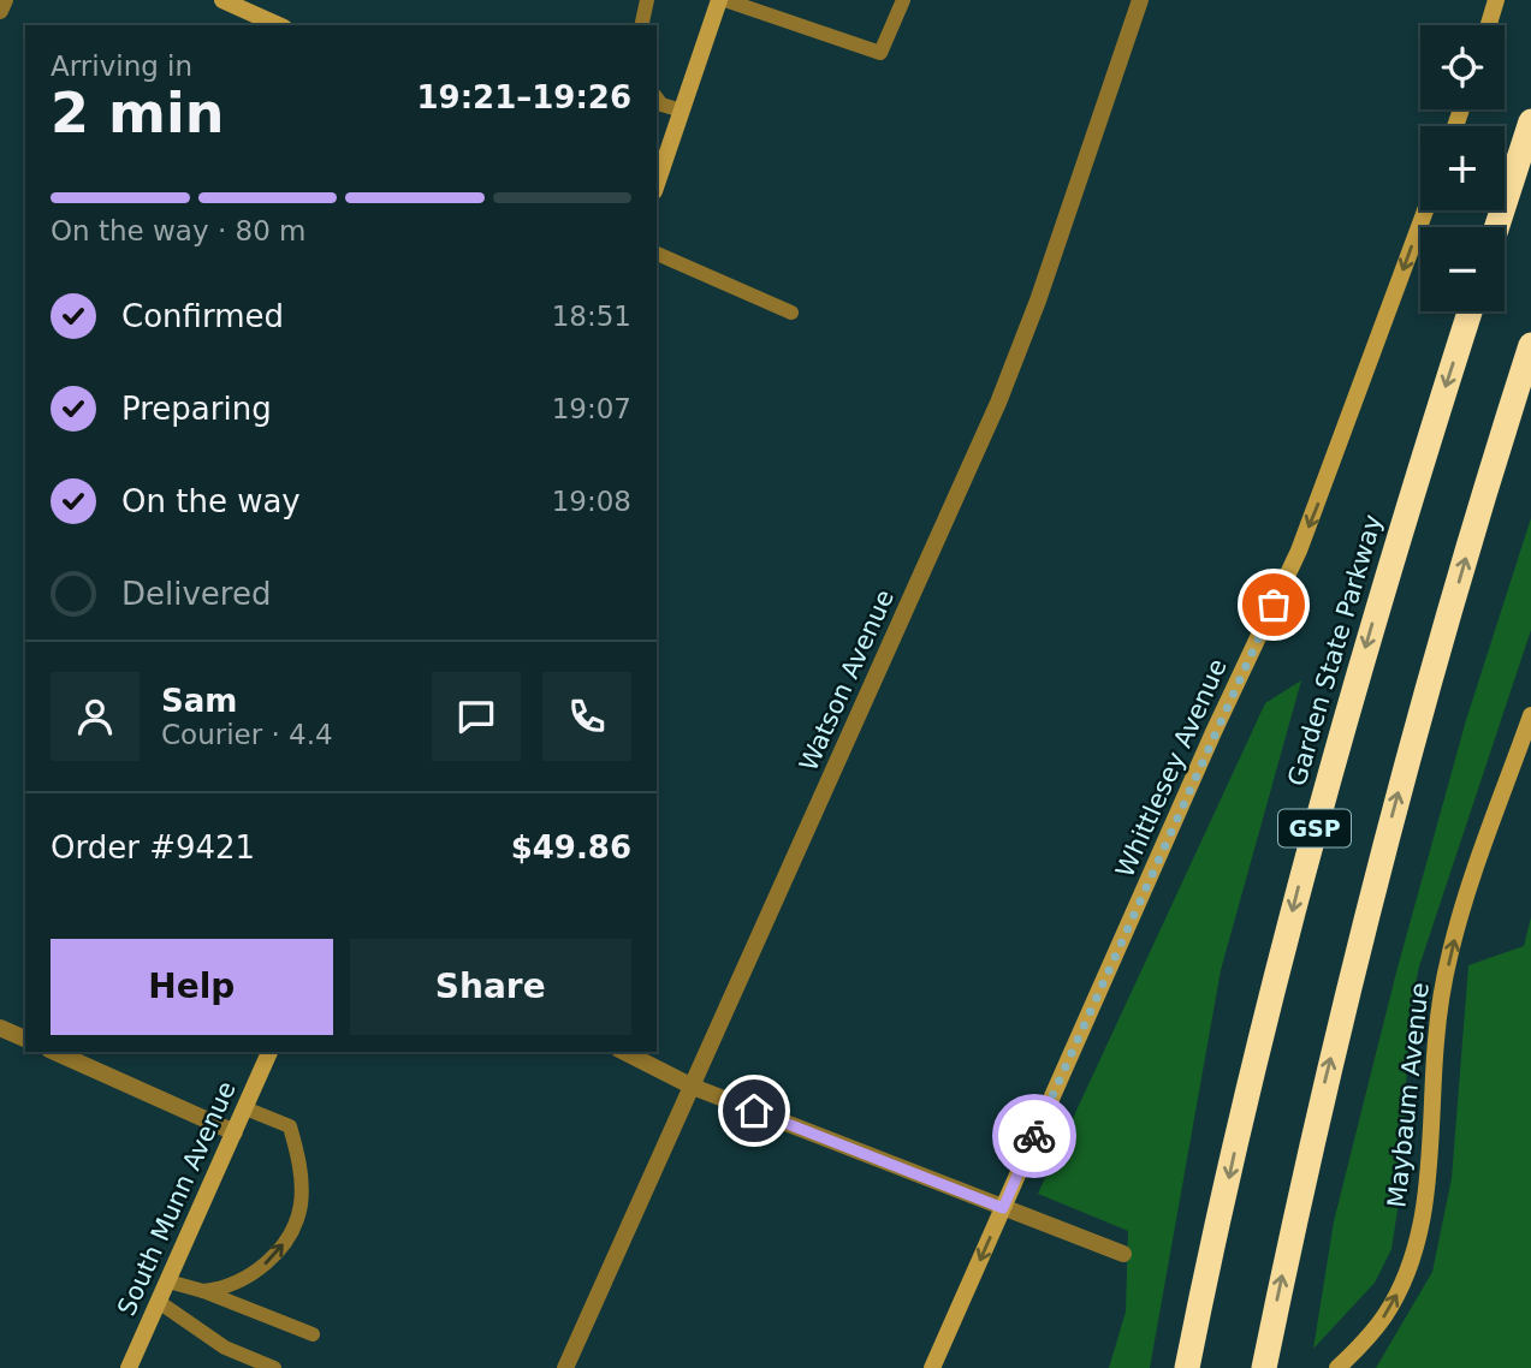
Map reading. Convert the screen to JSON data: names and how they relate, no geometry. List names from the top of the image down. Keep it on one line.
{"streets":{"highway":["Garden State Parkway","GSP"],"main road":["Whittlesey Avenue","Maybaum Avenue","South Munn Avenue"],"street":["Watson Avenue"]},"one_way":["Whittlesey Avenue","Maybaum Avenue"],"page":{"map_buttons":["+","−"],"heading":["2 min","Arriving in","19:21–19:26"],"panel":["Sam","Courier · 4.4","Order #9421","$49.86"],"bar":"On the way · 80 m","list":[["Confirmed","18:51"],["Preparing","19:07"],["On the way","19:08"],"Delivered"],"buttons":["Help","Share"]}}
